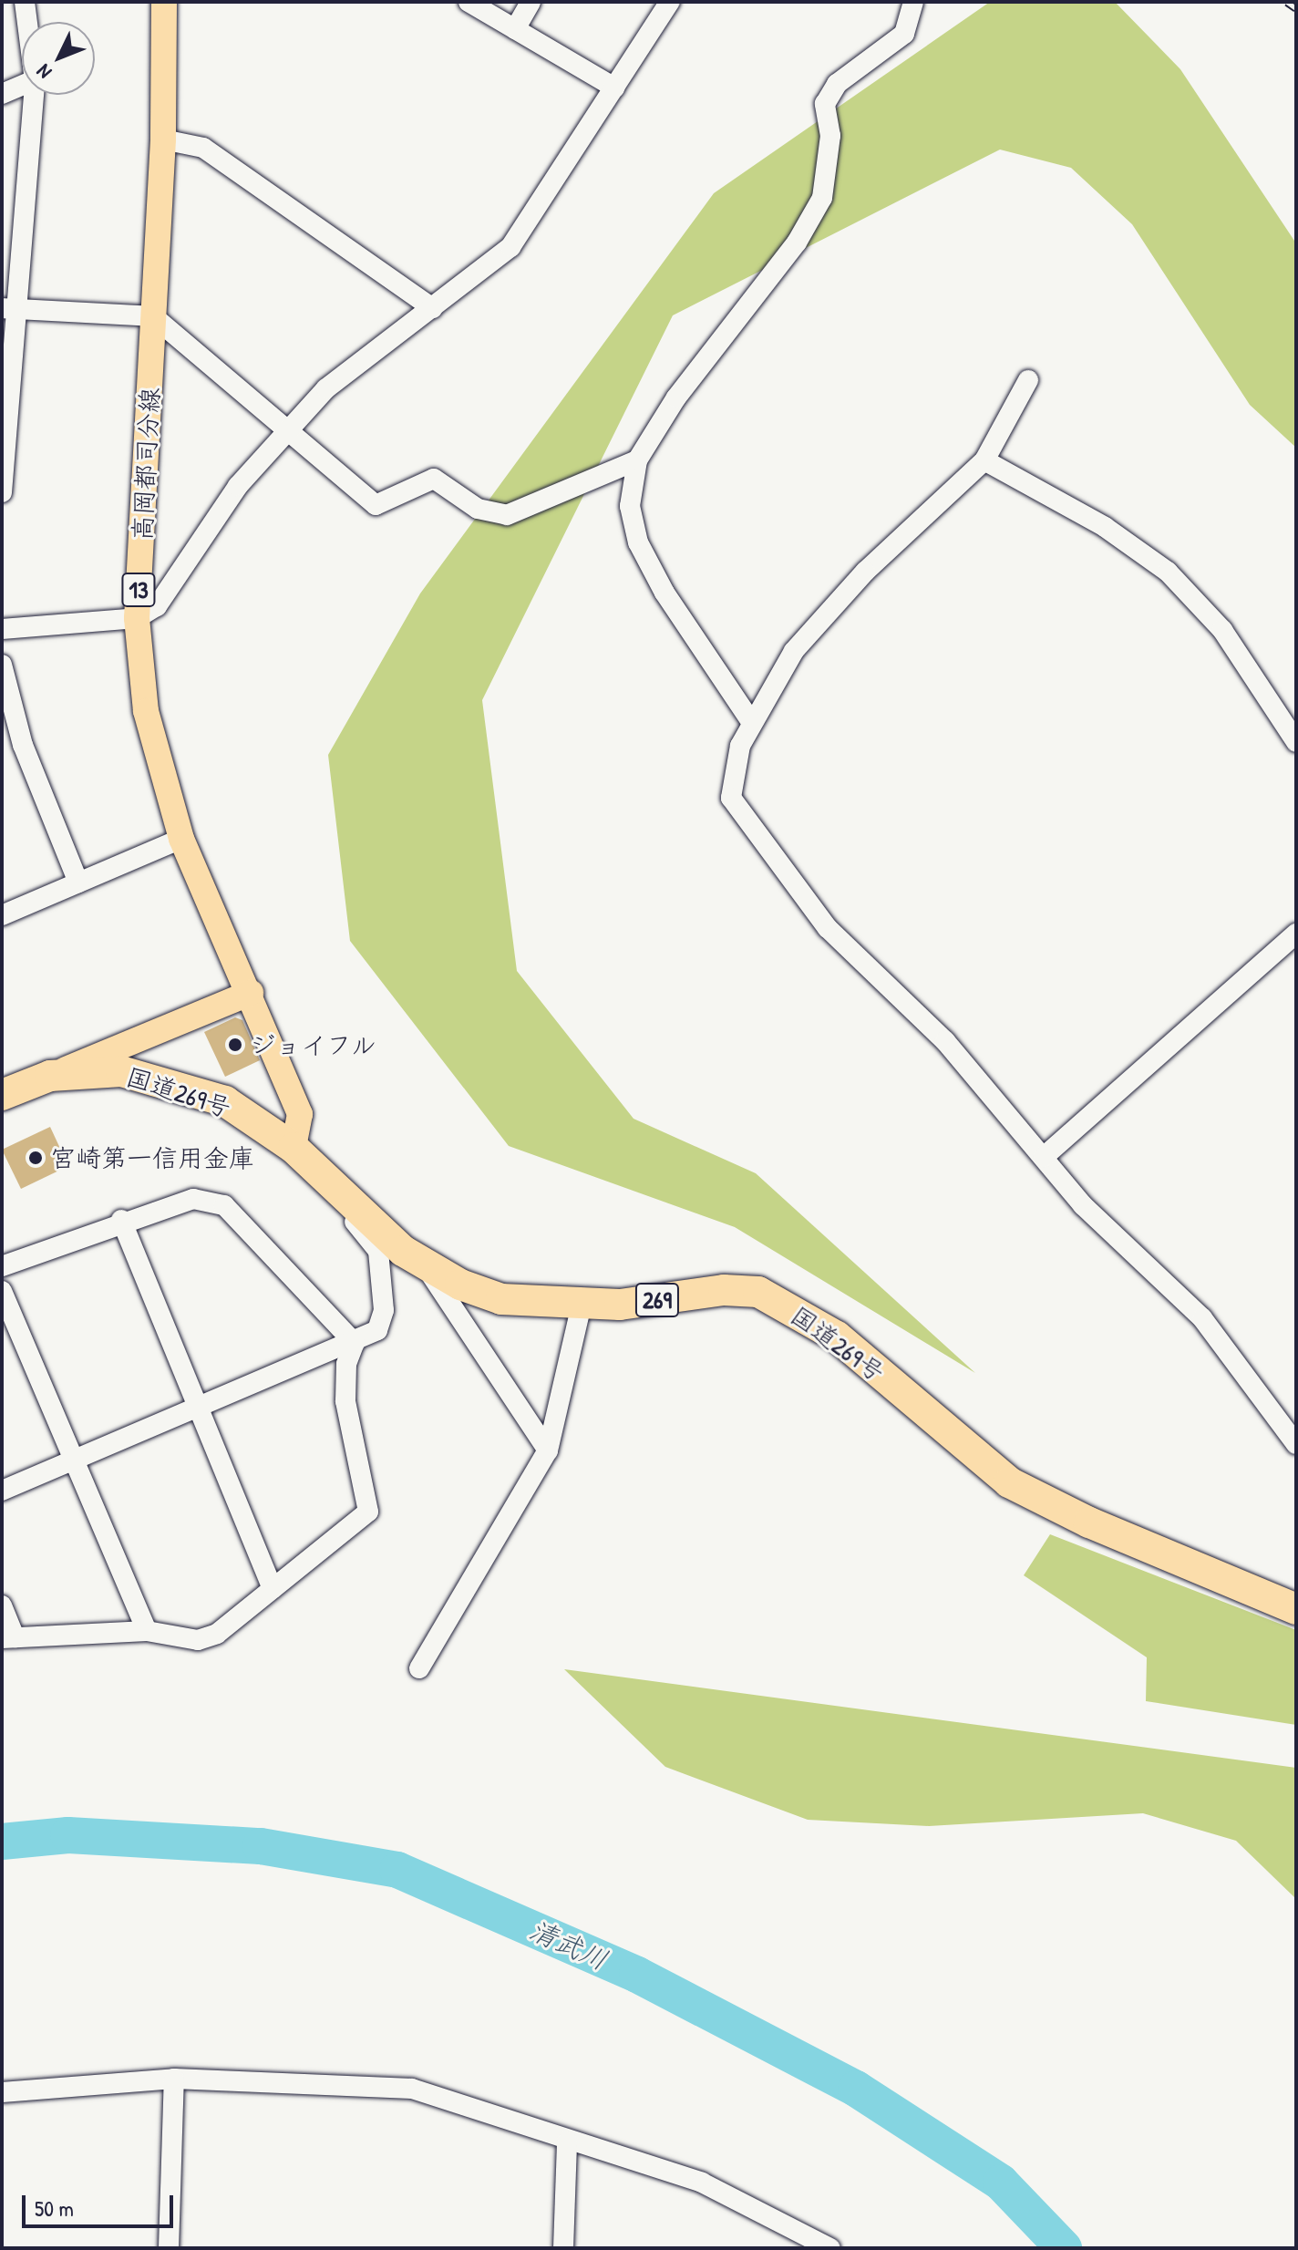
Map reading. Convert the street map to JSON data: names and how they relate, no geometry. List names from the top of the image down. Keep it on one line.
{"streets":{"highway":["国道269号","269"],"main road":["高岡都司分線","13"]},"crossings":[["高岡都司分線","国道269号"]],"water":["清武川"],"places":["ジョイフル","宮崎第一信用金庫"],"scale_bar":"50 m","north":"bottom left"}
